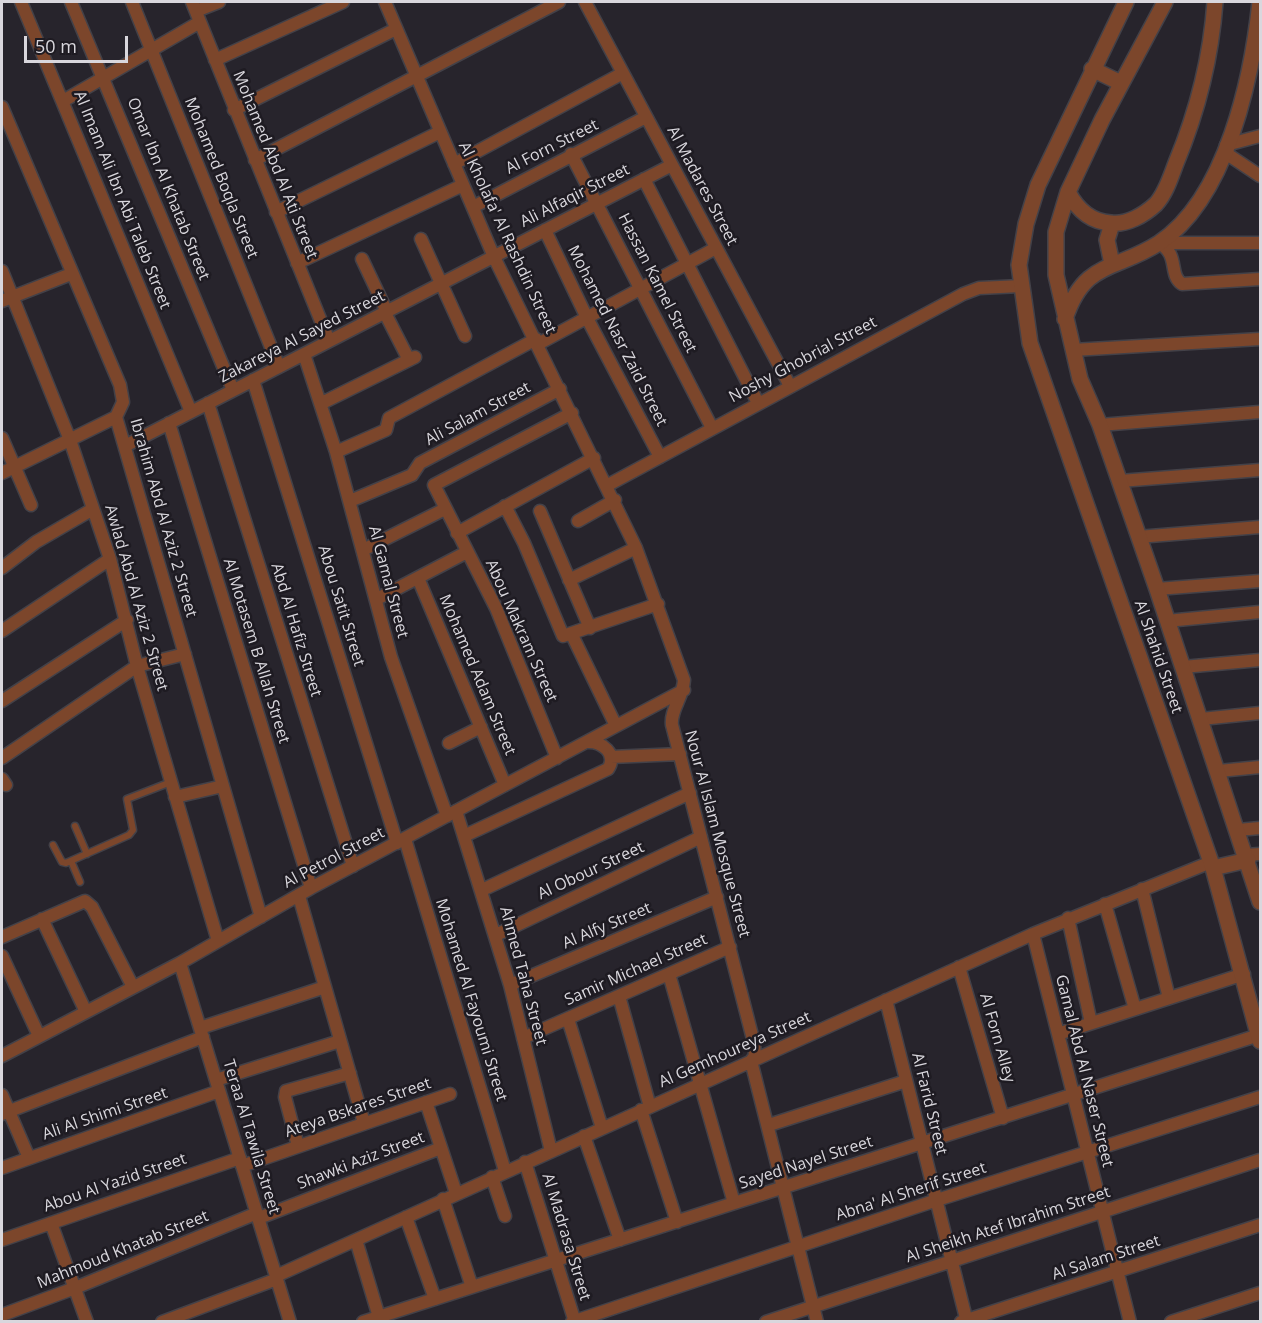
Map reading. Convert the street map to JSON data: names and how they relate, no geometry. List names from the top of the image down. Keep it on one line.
{"streets":{"street":["Al Forn Street","Mohamed Abd Al Ati Street","Mohamed Boqla Street","Al Madares Street","Omar Ibn Al Khatab Street","Ali Alfaqir Street","Al Imam Ali Ibn Abi Taleb Street","Al Kholafa' Al Rashdin Street","Hassan Kamel Street","Mohamed Nasr Zaid Street","Zakareya Al Sayed Street","Noshy Ghobrial Street","Ali Salam Street","Ibrahim Abd Al Aziz 2 Street","Al Gamal Street","Awlad Abd Al Aziz 2 Street","Abou Satit Street","Abd Al Hafiz Street","Abou Makram Street","Al Motasem B Allah Street","Al Shahid Street","Mohamed Adam Street","Nour Al Islam Mosque Street","Al Petrol Street","Al Obour Street","Al Alfy Street","Samir Michael Street","Ahmed Taha Street","Mohamed Al Fayoumi Street","Al Forn Alley","Al Gemhoureya Street","Gamal Abd Al Naser Street","Al Farid Street","Ateya Bskares Street","Ali Al Shimi Street","Teraa Al Tawila Street","Shawki Aziz Street","Sayed Nayel Street","Abou Al Yazid Street","Abna' Al Sherif Street","Al Sheikh Atef Ibrahim Street","Al Madrasa Street","Mahmoud Khatab Street","Al Salam Street"]},"crossings":[["Al Forn Street","Al Madares Street"],["Al Forn Street","Al Kholafa' Al Rashdin Street"],["Al Forn Street","Hassan Kamel Street"],["Mohamed Abd Al Ati Street","Zakareya Al Sayed Street"],["Mohamed Boqla Street","Zakareya Al Sayed Street"],["Al Madares Street","Ali Alfaqir Street"],["Al Madares Street","Noshy Ghobrial Street"],["Omar Ibn Al Khatab Street","Zakareya Al Sayed Street"],["Ali Alfaqir Street","Al Kholafa' Al Rashdin Street"],["Ali Alfaqir Street","Hassan Kamel Street"],["Ali Alfaqir Street","Mohamed Nasr Zaid Street"],["Ali Alfaqir Street","Zakareya Al Sayed Street"],["Al Imam Ali Ibn Abi Taleb Street","Zakareya Al Sayed Street"],["Al Kholafa' Al Rashdin Street","Zakareya Al Sayed Street"],["Al Kholafa' Al Rashdin Street","Noshy Ghobrial Street"],["Al Kholafa' Al Rashdin Street","Ali Salam Street"],["Al Kholafa' Al Rashdin Street","Abou Makram Street"],["Hassan Kamel Street","Noshy Ghobrial Street"],["Mohamed Nasr Zaid Street","Noshy Ghobrial Street"],["Zakareya Al Sayed Street","Ibrahim Abd Al Aziz 2 Street"],["Zakareya Al Sayed Street","Al Gamal Street"],["Zakareya Al Sayed Street","Abou Satit Street"],["Zakareya Al Sayed Street","Abd Al Hafiz Street"],["Zakareya Al Sayed Street","Al Motasem B Allah Street"],["Noshy Ghobrial Street","Al Shahid Street"],["Ali Salam Street","Al Gamal Street"],["Ibrahim Abd Al Aziz 2 Street","Al Petrol Street"],["Al Gamal Street","Al Petrol Street"],["Al Gamal Street","Ahmed Taha Street"],["Awlad Abd Al Aziz 2 Street","Al Petrol Street"],["Abou Satit Street","Al Petrol Street"],["Abou Satit Street","Mohamed Al Fayoumi Street"],["Abd Al Hafiz Street","Al Petrol Street"],["Abou Makram Street","Al Petrol Street"],["Al Motasem B Allah Street","Al Petrol Street"],["Al Shahid Street","Al Gemhoureya Street"],["Al Shahid Street","Sayed Nayel Street"],["Mohamed Adam Street","Al Petrol Street"],["Nour Al Islam Mosque Street","Al Petrol Street"],["Nour Al Islam Mosque Street","Al Obour Street"],["Nour Al Islam Mosque Street","Al Alfy Street"],["Nour Al Islam Mosque Street","Samir Michael Street"],["Nour Al Islam Mosque Street","Al Gemhoureya Street"],["Nour Al Islam Mosque Street","Sayed Nayel Street"],["Nour Al Islam Mosque Street","Abna' Al Sherif Street"],["Nour Al Islam Mosque Street","Al Sheikh Atef Ibrahim Street"],["Al Petrol Street","Ahmed Taha Street"],["Al Petrol Street","Mohamed Al Fayoumi Street"],["Al Petrol Street","Teraa Al Tawila Street"],["Al Obour Street","Ahmed Taha Street"],["Al Alfy Street","Ahmed Taha Street"],["Samir Michael Street","Ahmed Taha Street"],["Ahmed Taha Street","Al Gemhoureya Street"],["Mohamed Al Fayoumi Street","Al Gemhoureya Street"],["Al Forn Alley","Al Gemhoureya Street"],["Al Forn Alley","Sayed Nayel Street"],["Al Gemhoureya Street","Gamal Abd Al Naser Street"],["Al Gemhoureya Street","Al Farid Street"],["Al Gemhoureya Street","Teraa Al Tawila Street"],["Al Gemhoureya Street","Al Madrasa Street"],["Gamal Abd Al Naser Street","Sayed Nayel Street"],["Gamal Abd Al Naser Street","Abna' Al Sherif Street"],["Gamal Abd Al Naser Street","Al Sheikh Atef Ibrahim Street"],["Gamal Abd Al Naser Street","Al Salam Street"],["Al Farid Street","Sayed Nayel Street"],["Al Farid Street","Abna' Al Sherif Street"],["Al Farid Street","Al Sheikh Atef Ibrahim Street"],["Al Farid Street","Al Salam Street"],["Ateya Bskares Street","Teraa Al Tawila Street"],["Ateya Bskares Street","Abou Al Yazid Street"],["Ali Al Shimi Street","Teraa Al Tawila Street"],["Teraa Al Tawila Street","Shawki Aziz Street"],["Teraa Al Tawila Street","Abou Al Yazid Street"],["Teraa Al Tawila Street","Mahmoud Khatab Street"],["Shawki Aziz Street","Mahmoud Khatab Street"],["Sayed Nayel Street","Al Madrasa Street"],["Abna' Al Sherif Street","Al Madrasa Street"]],"scale_bar":"50 m"}
